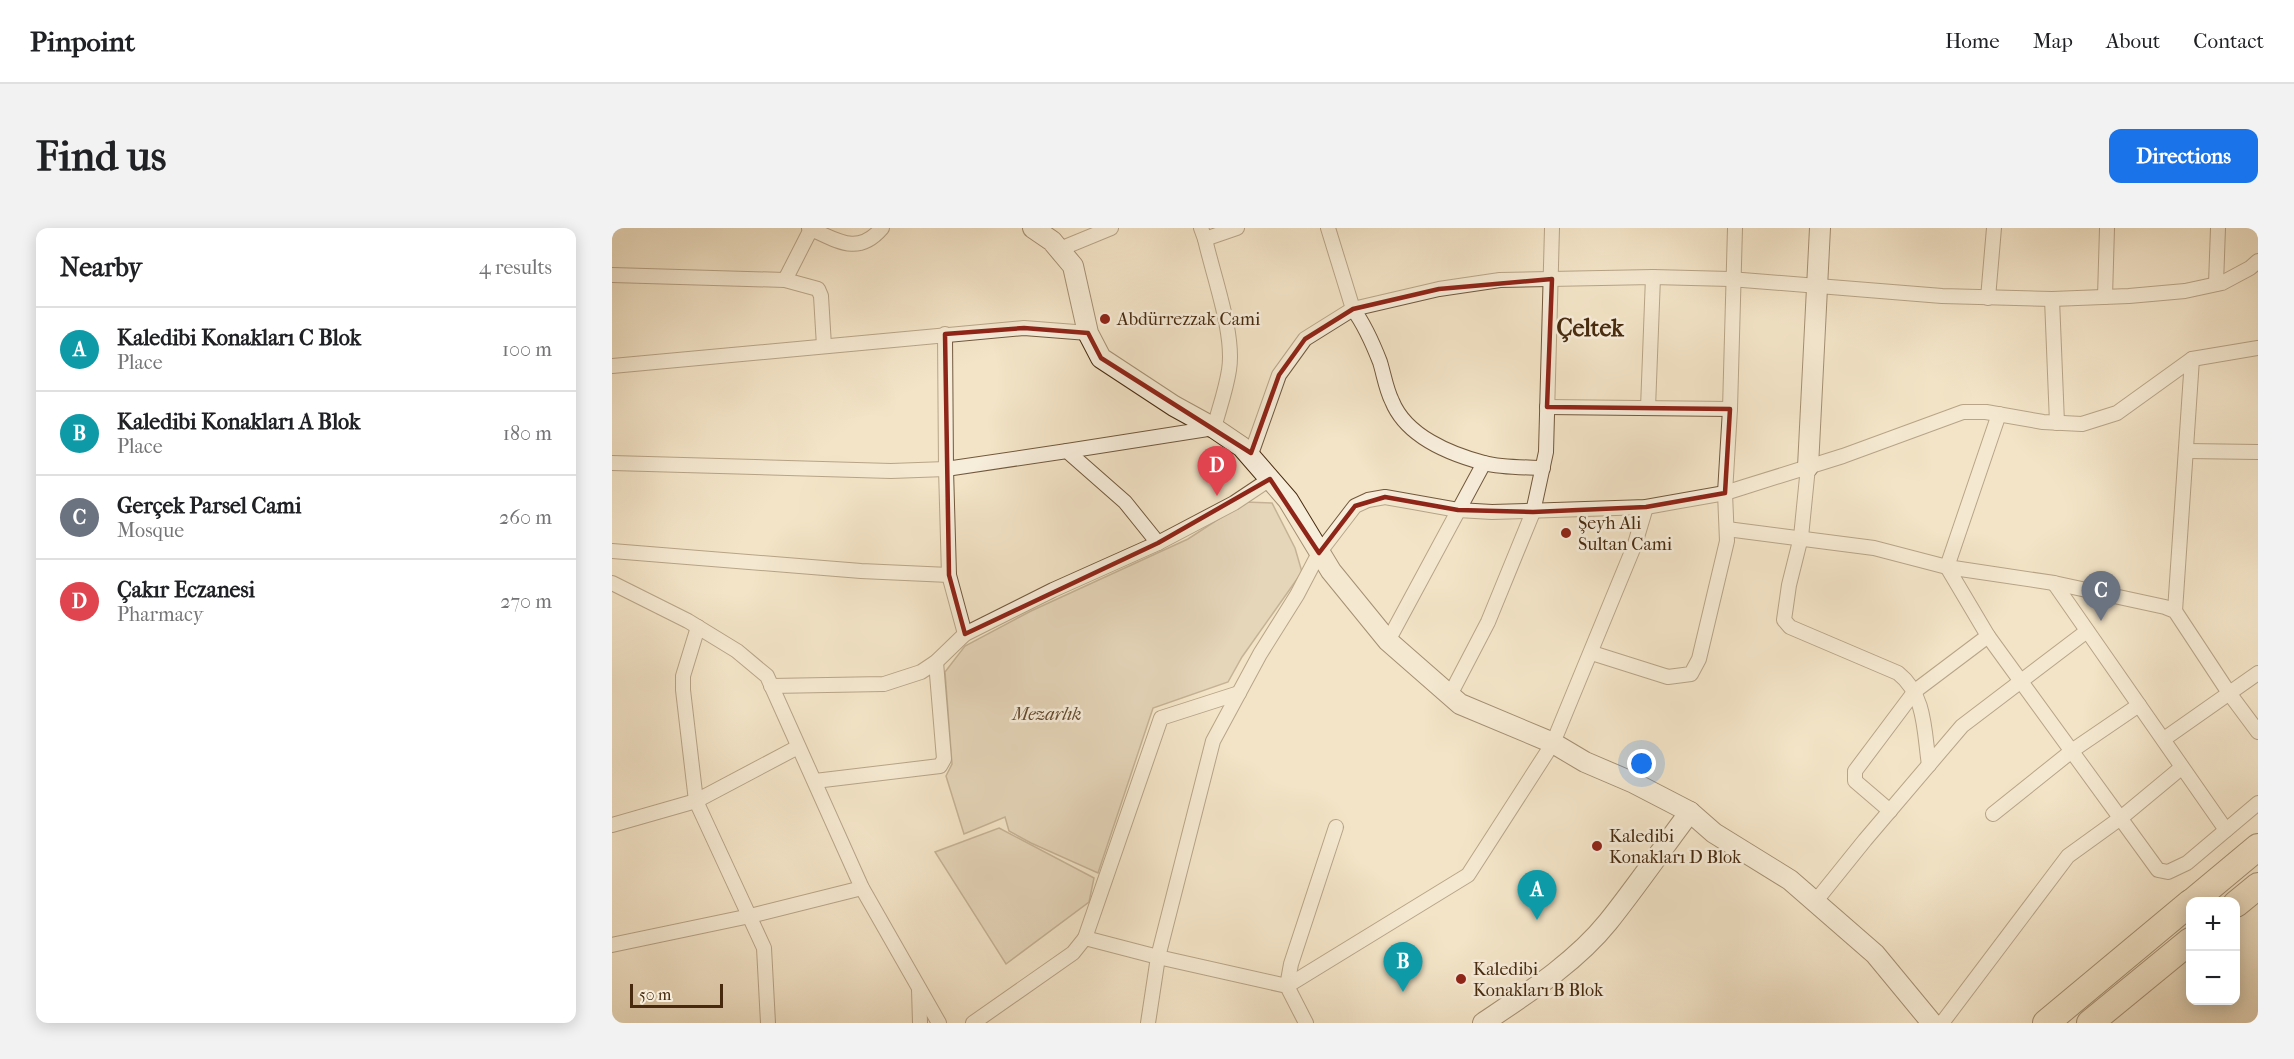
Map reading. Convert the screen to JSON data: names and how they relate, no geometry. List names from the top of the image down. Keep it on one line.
{"districts":["Çeltek"],"parks":["Mezarlık"],"places":["Abdürrezzak Cami","Şeyh Ali Sultan Cami","Kaledibi Konakları D Blok","Kaledibi Konakları B Blok"],"scale_bar":"50 m","page":{"header":"Pinpoint","nav":["Home","Map","About","Contact"],"buttons":"Directions","title":"Find us","heading":["Nearby","4 results"],"list":[{"mark":"A","name":"Kaledibi Konakları C Blok","note":"Place","value":"100 m"},{"mark":"B","name":"Kaledibi Konakları A Blok","note":"Place","value":"180 m"},{"mark":"C","name":"Gerçek Parsel Cami","note":"Mosque","value":"260 m"},{"mark":"D","name":"Çakır Eczanesi","note":"Pharmacy","value":"270 m"}],"pins":["D","C","A","B"],"map_buttons":["+","−"],"scale":"50 m"}}
